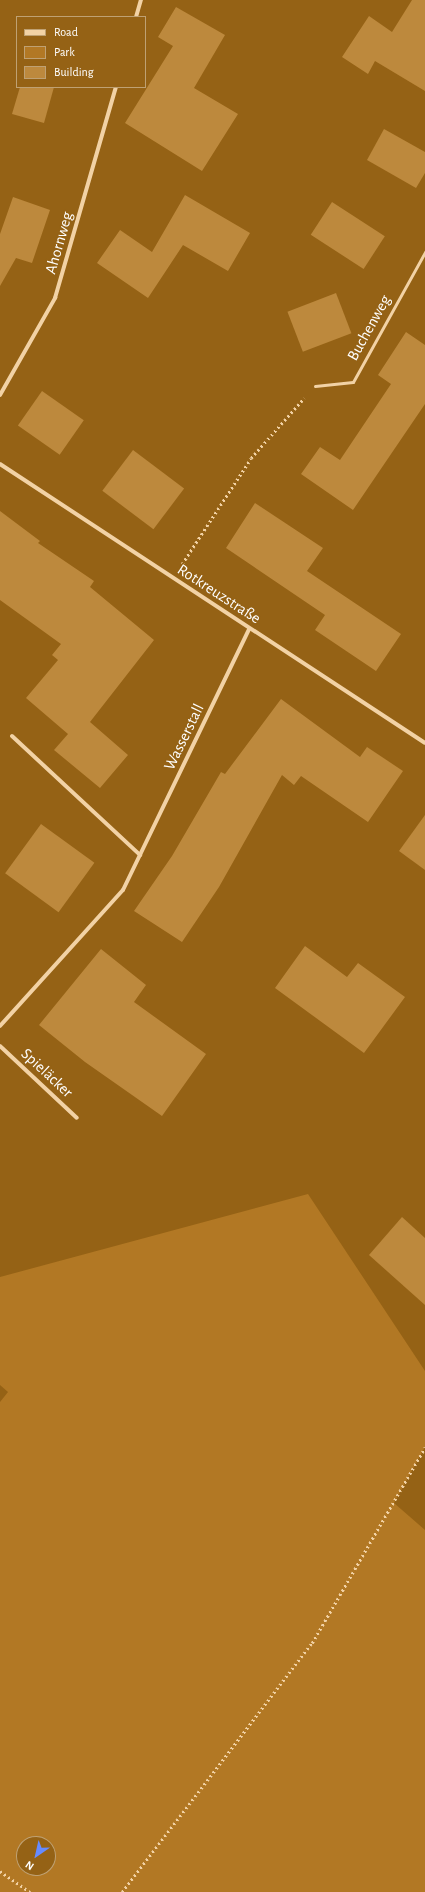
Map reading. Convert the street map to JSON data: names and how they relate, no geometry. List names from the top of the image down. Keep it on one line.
{"streets":{"street":["Ahornweg","Rotkreuzstraße","Wasserstall","Spieläcker"],"lane":["Buchenweg"]},"crossings":[["Rotkreuzstraße","Wasserstall"]],"legend":["Road","Park","Building"],"north":"bottom left"}
